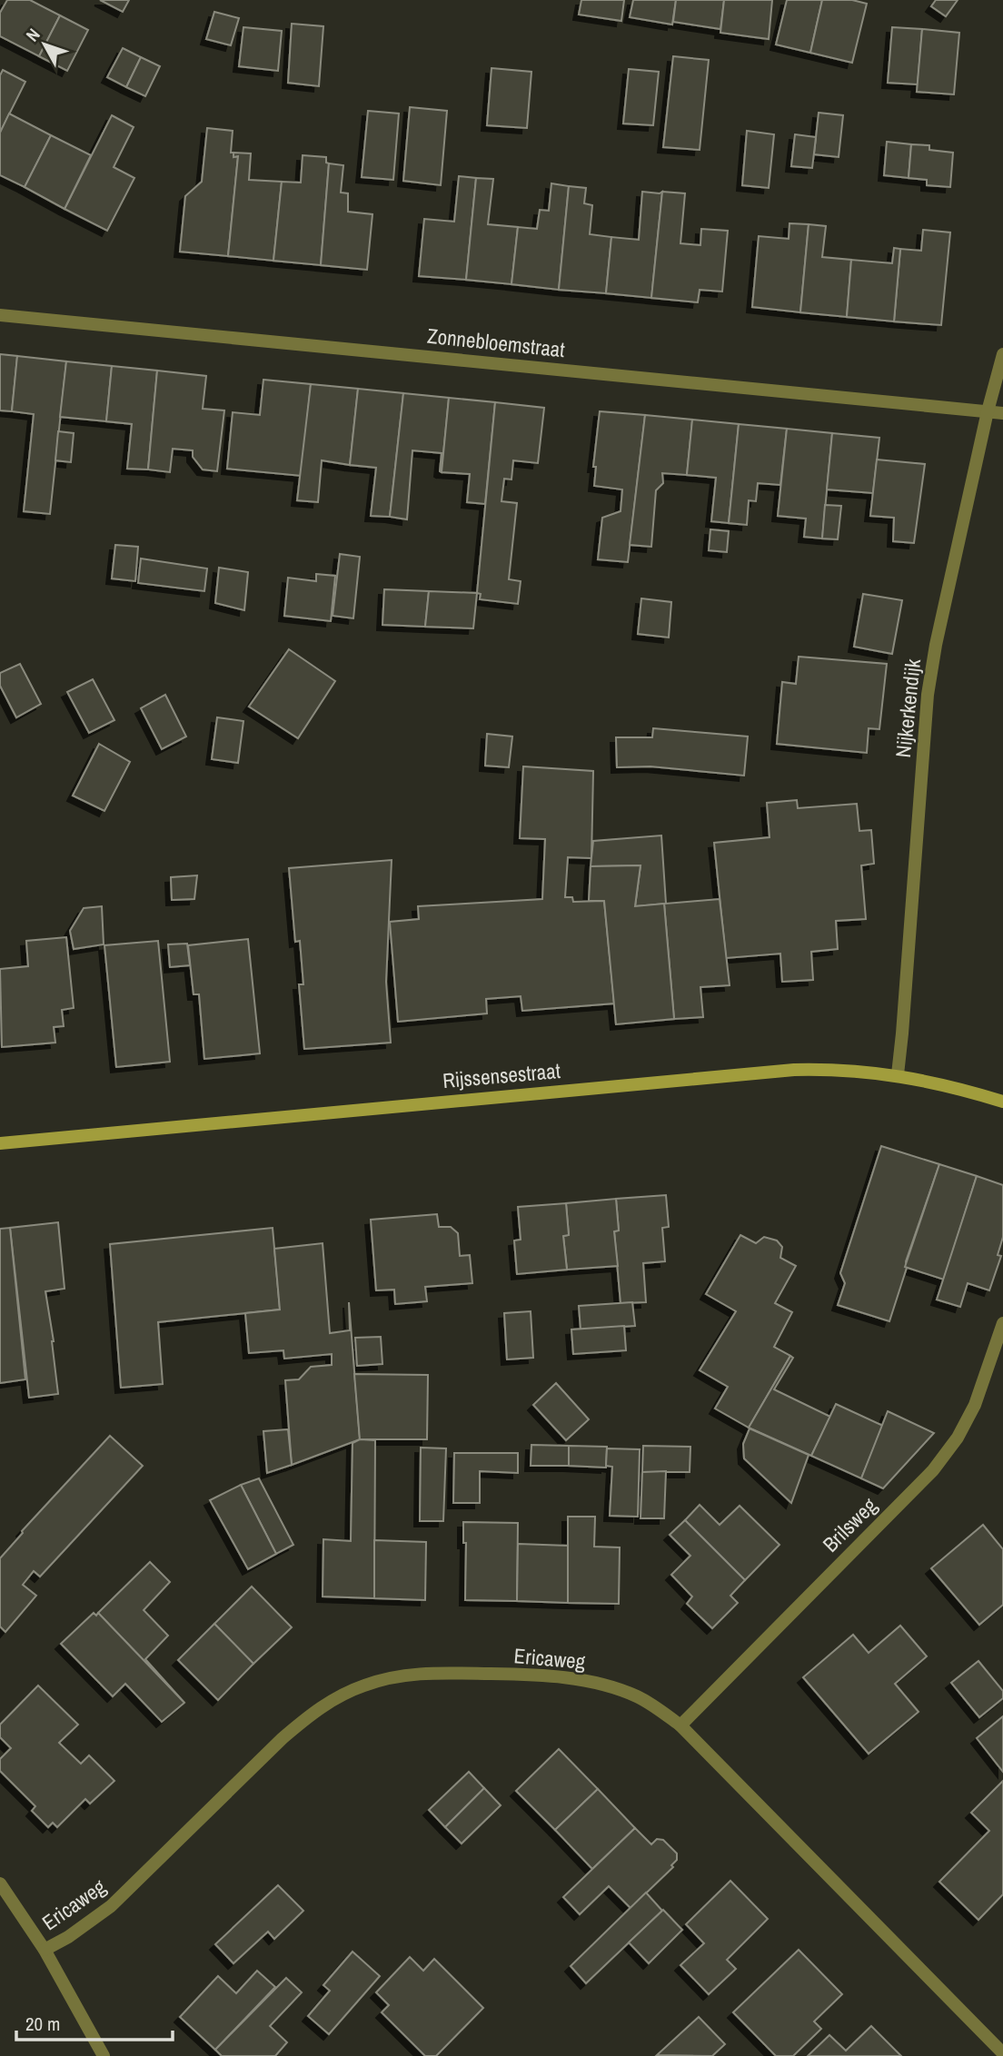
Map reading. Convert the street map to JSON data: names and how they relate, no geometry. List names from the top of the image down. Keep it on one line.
{"streets":{"main road":["Rijssensestraat"],"street":["Zonnebloemstraat","Nijkerkendijk","Brilsweg","Ericaweg"]},"crossings":[["Zonnebloemstraat","Nijkerkendijk"],["Nijkerkendijk","Rijssensestraat"],["Brilsweg","Ericaweg"]],"scale_bar":"20 m","north":"top left"}
